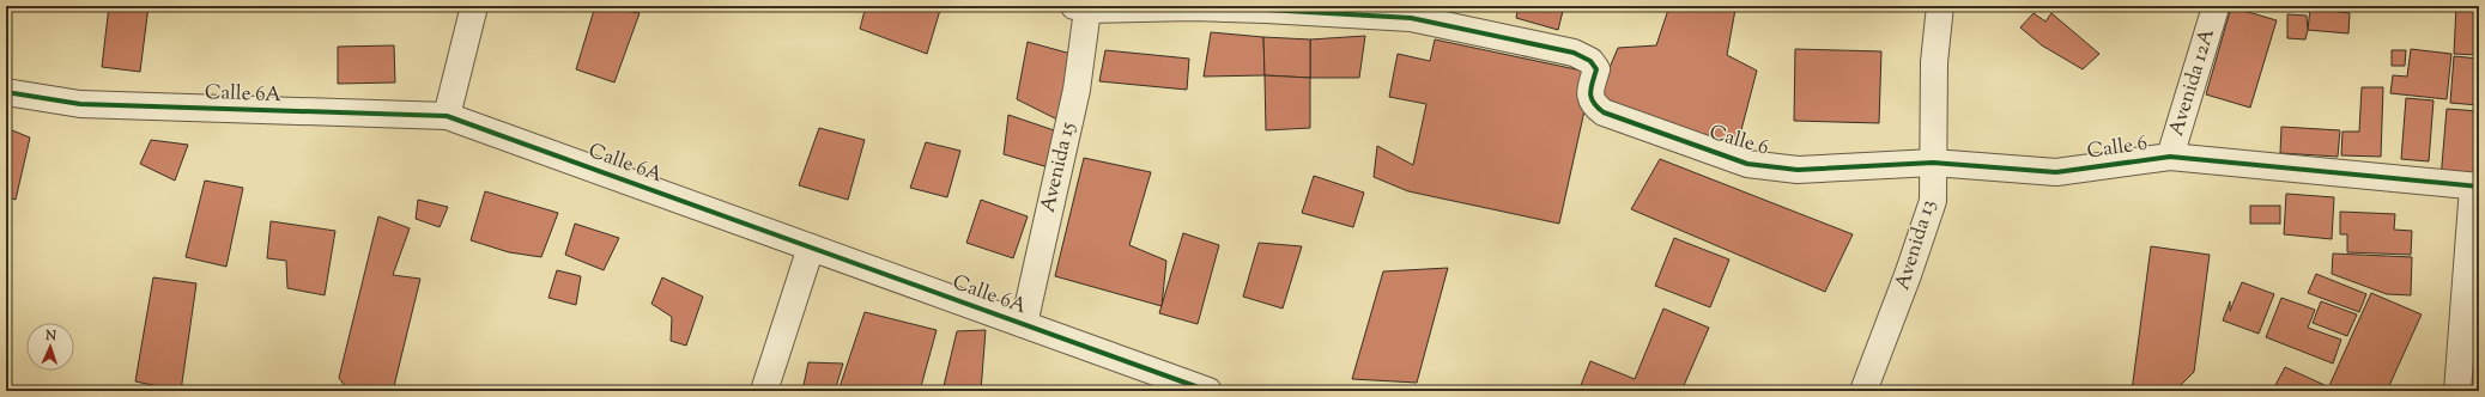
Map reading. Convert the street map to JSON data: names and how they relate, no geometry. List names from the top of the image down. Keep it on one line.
{"streets":{"street":["Avenida 12A","Calle 6A","Calle 6","Avenida 15","Avenida 13"]},"crossings":[["Avenida 12A","Calle 6"],["Calle 6A","Avenida 15"],["Calle 6","Avenida 15"],["Calle 6","Avenida 13"]],"north":"top"}
